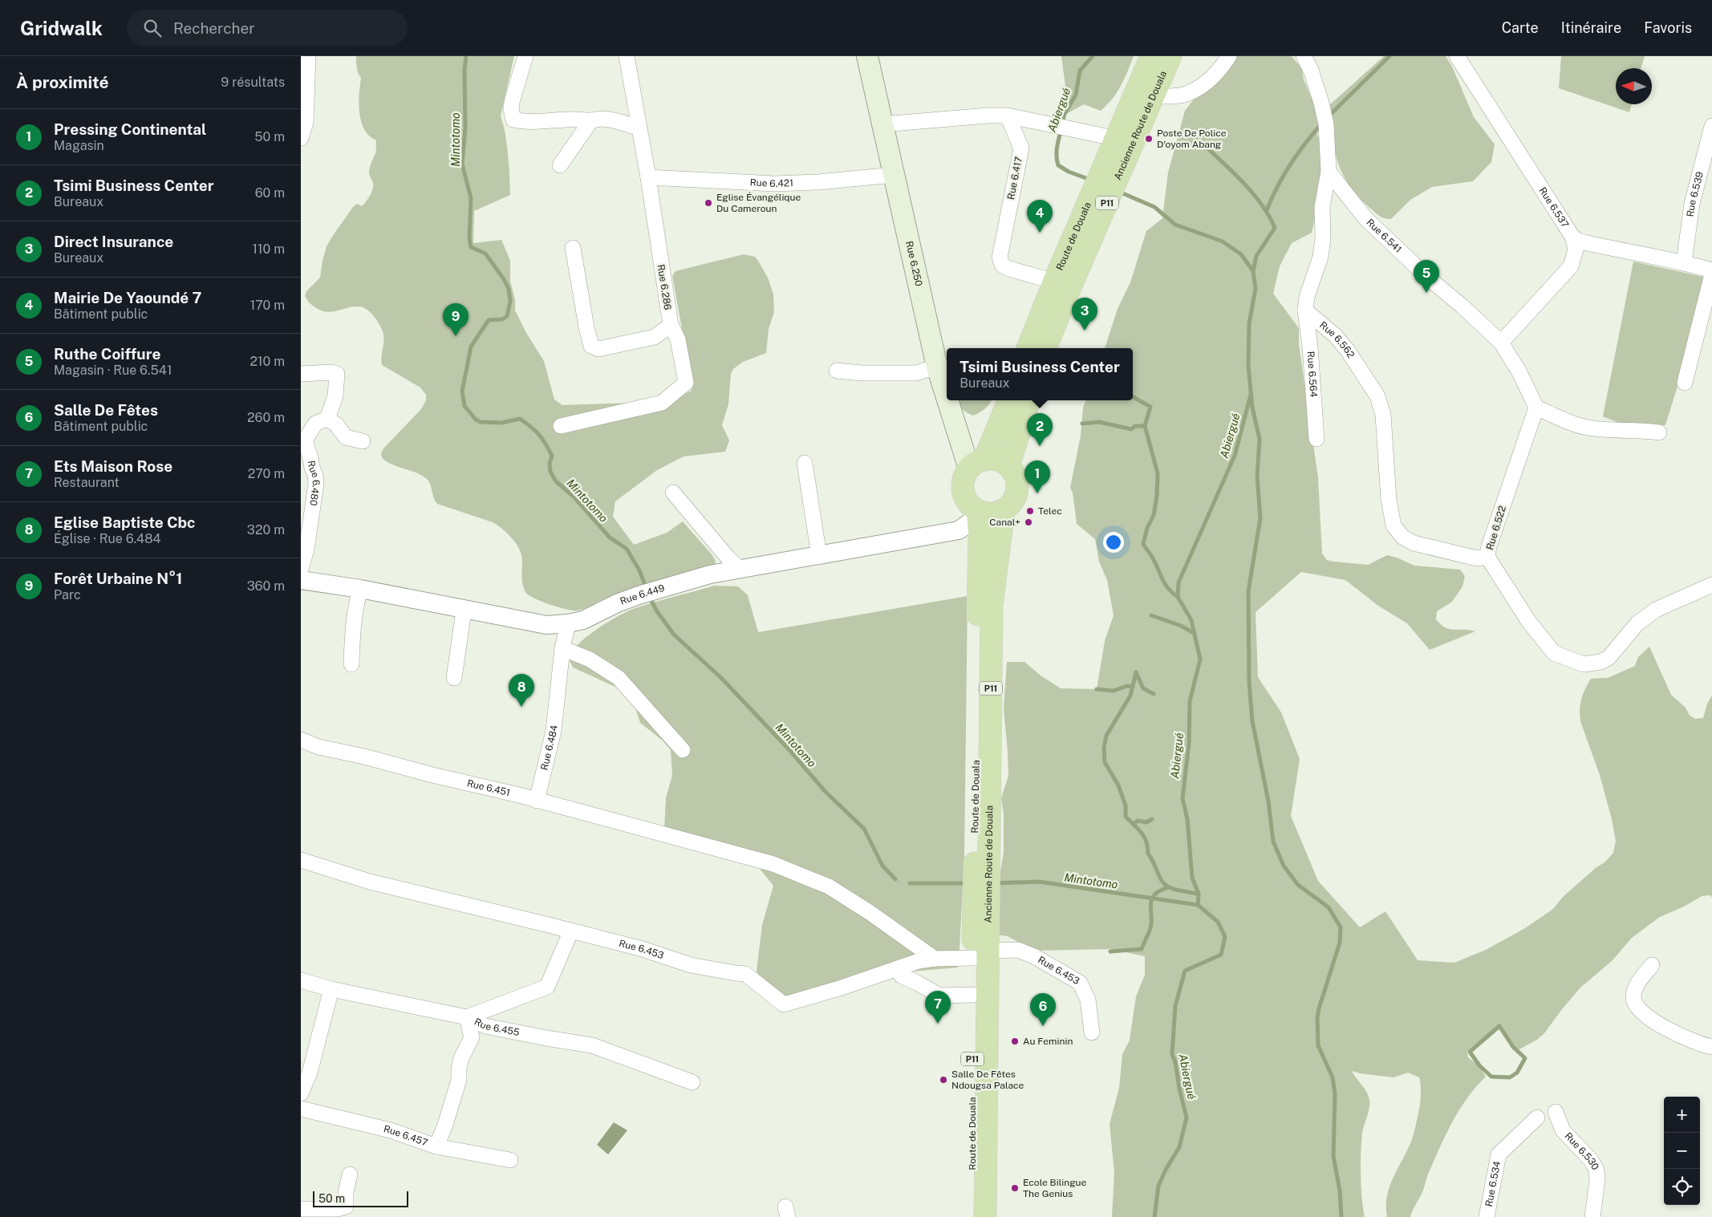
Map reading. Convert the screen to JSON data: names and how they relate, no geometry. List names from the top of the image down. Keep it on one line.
{"streets":{"main road":["Ancienne Route de Douala","P11","Route de Douala","Rue 6.250"],"street":["Rue 6.417","Rue 6.421","Rue 6.539","Rue 6.537","Rue 6.541","Rue 6.286","Rue 6.562","Rue 6.564","Rue 6.480","Rue 6.522","Rue 6.449","Rue 6.484","Rue 6.451","Rue 6.453","Rue 6.455","Rue 6.457","Rue 6.530","Rue 6.534"]},"crossings":[["Ancienne Route de Douala","Route de Douala"],["Ancienne Route de Douala","Rue 6.250"],["Ancienne Route de Douala","Rue 6.449"],["Ancienne Route de Douala","Rue 6.453"],["Rue 6.417","Route de Douala"],["Rue 6.421","Rue 6.250"],["Rue 6.421","Rue 6.286"],["Rue 6.539","Rue 6.537"],["Route de Douala","Rue 6.250"],["Route de Douala","Rue 6.449"],["Route de Douala","Rue 6.453"],["Rue 6.250","Rue 6.449"],["Rue 6.562","Rue 6.564"],["Rue 6.562","Rue 6.522"],["Rue 6.449","Rue 6.484"],["Rue 6.484","Rue 6.451"],["Rue 6.451","Rue 6.453"]],"water":["Abiergué","Mintotomo"],"places":["Poste De Police D'oyom Abang","Eglise Évangélique Du Cameroun","Telec","Canal+","Au Feminin","Salle De Fêtes Ndougsa Palace","Ecole Bilingue The Genius"],"scale_bar":"50 m","north":"left","page":{"header":"Gridwalk","search":"Rechercher","nav":["Carte","Itinéraire","Favoris"],"heading":["À proximité","9 résultats"],"list":[{"mark":"1","name":"Pressing Continental","note":"Magasin","value":"50 m"},{"mark":"2","name":"Tsimi Business Center","note":"Bureaux","value":"60 m"},{"mark":"3","name":"Direct Insurance","note":"Bureaux","value":"110 m"},{"mark":"4","name":"Mairie De Yaoundé 7","note":"Bâtiment public","value":"170 m"},{"mark":"5","name":"Ruthe Coiffure","note":"Magasin · Rue 6.541","value":"210 m"},{"mark":"6","name":"Salle De Fêtes","note":"Bâtiment public","value":"260 m"},{"mark":"7","name":"Ets Maison Rose","note":"Restaurant","value":"270 m"},{"mark":"8","name":"Eglise Baptiste Cbc","note":"Église · Rue 6.484","value":"320 m"},{"mark":"9","name":"Forêt Urbaine N°1","note":"Parc","value":"360 m"}],"pins":["4","5","3","9","2","1","8","7","6"],"popup":["Tsimi Business Center","Bureaux"],"map_buttons":["+","−"],"scale":"50 m"}}
